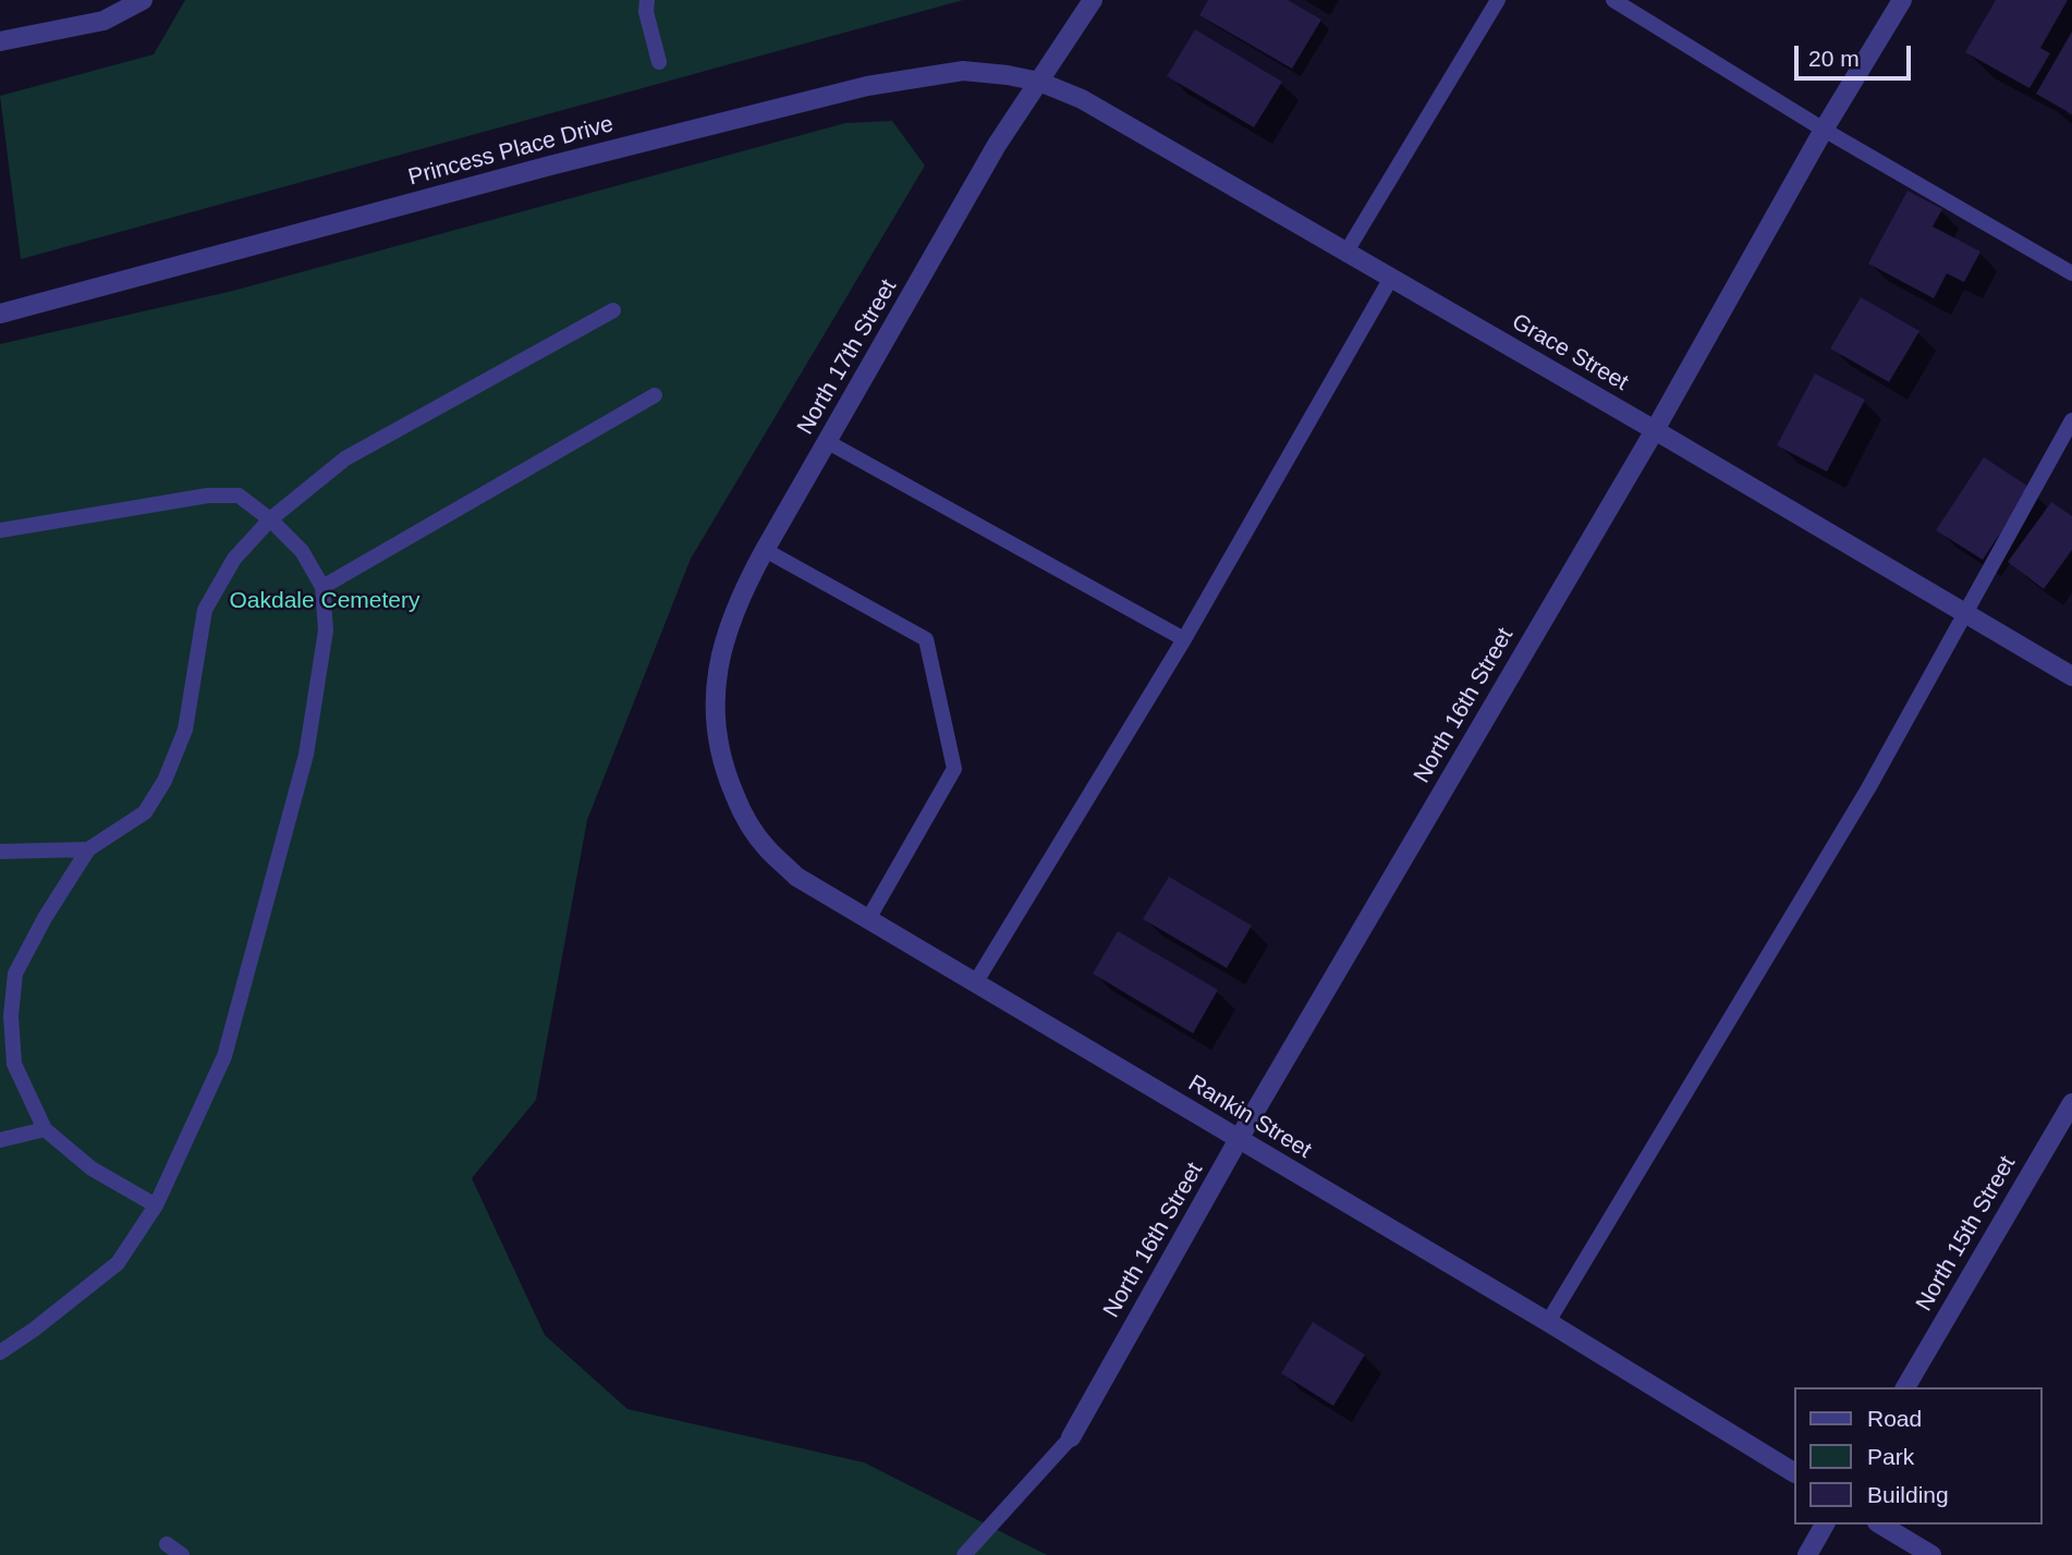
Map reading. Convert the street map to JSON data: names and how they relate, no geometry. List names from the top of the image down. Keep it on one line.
{"streets":{"street":["Princess Place Drive","Grace Street","North 17th Street","North 16th Street","Rankin Street","North 15th Street"]},"crossings":[["Princess Place Drive","Grace Street"],["Princess Place Drive","North 17th Street"],["Grace Street","North 17th Street"],["Grace Street","North 16th Street"],["North 17th Street","Rankin Street"],["North 16th Street","Rankin Street"]],"parks":["Oakdale Cemetery"],"legend":["Road","Park","Building"],"scale_bar":"20 m"}
